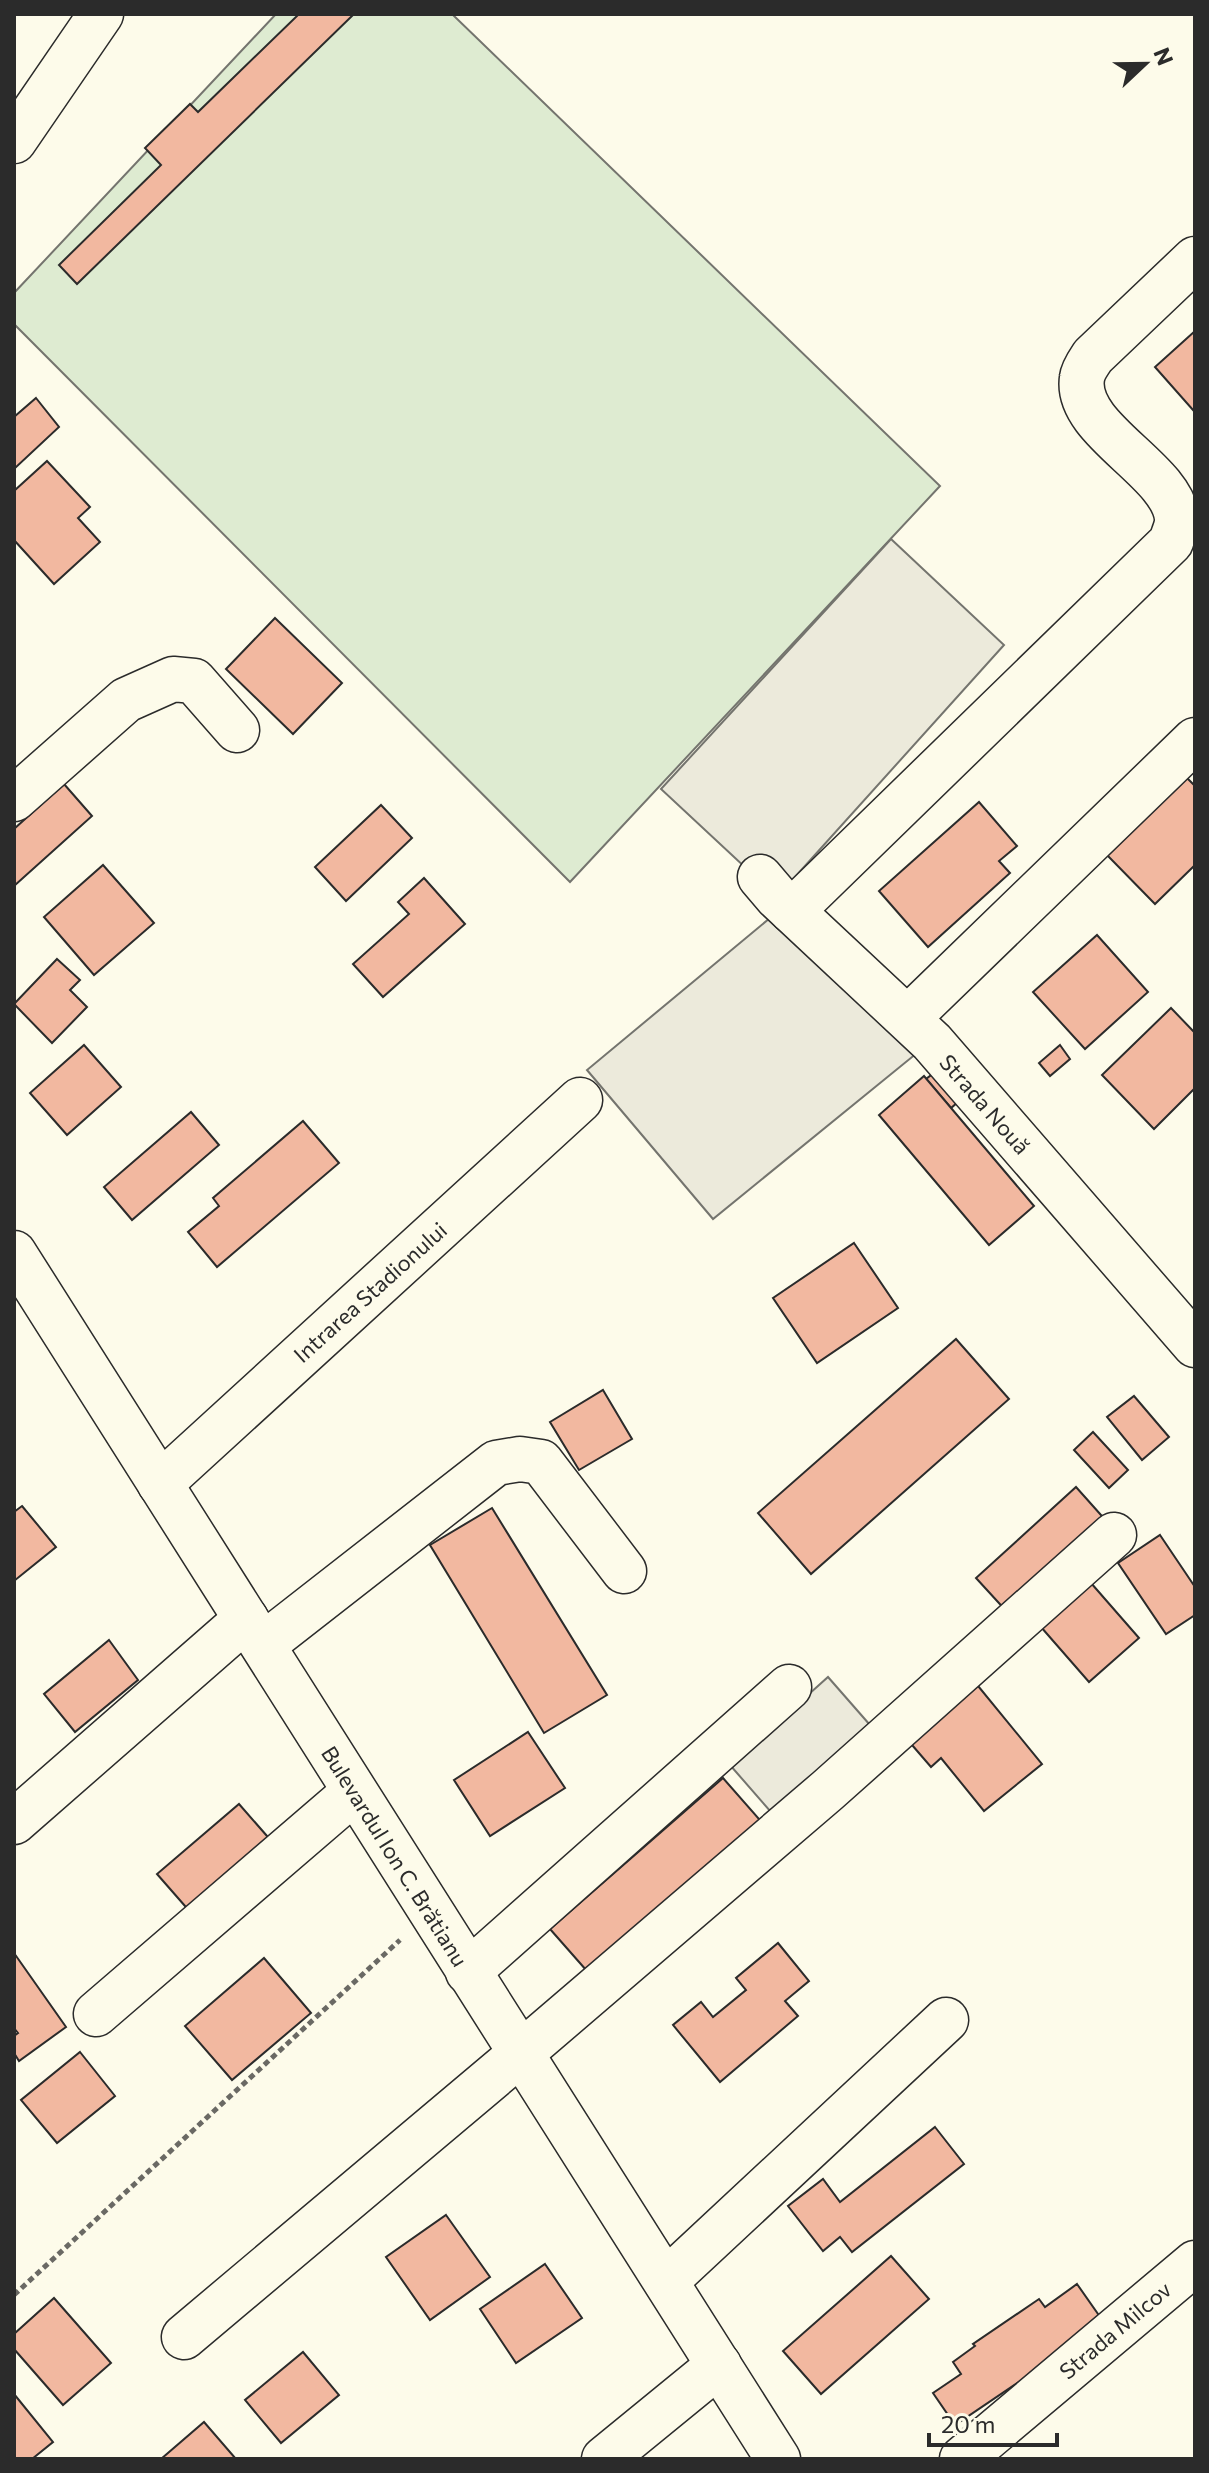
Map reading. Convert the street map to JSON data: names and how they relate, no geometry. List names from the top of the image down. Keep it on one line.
{"streets":{"street":["Strada Nouă","Intrarea Stadionului","Bulevardul Ion C. Brătianu","Strada Milcov"]},"crossings":[["Intrarea Stadionului","Bulevardul Ion C. Brătianu"]],"scale_bar":"20 m","north":"right"}
